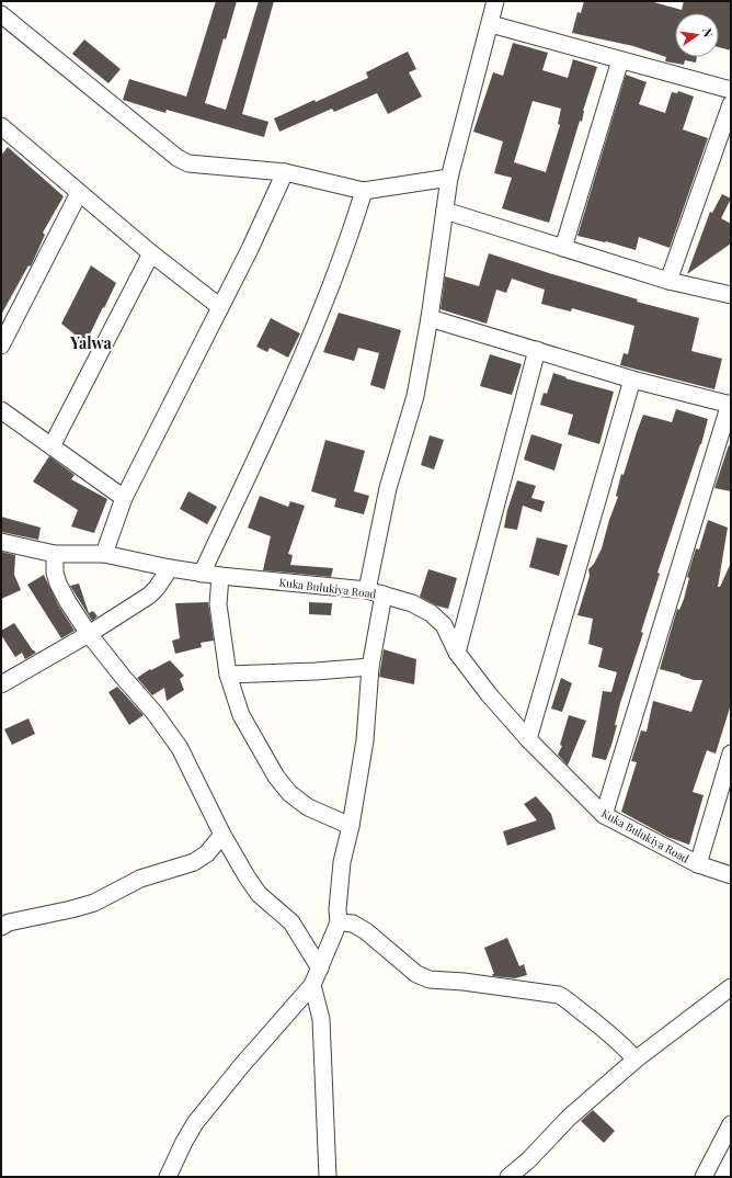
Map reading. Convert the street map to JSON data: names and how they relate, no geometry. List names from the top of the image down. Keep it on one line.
{"streets":{"street":["Kuka Bulukiya Road"]},"districts":["Yalwa"],"north":"right"}
